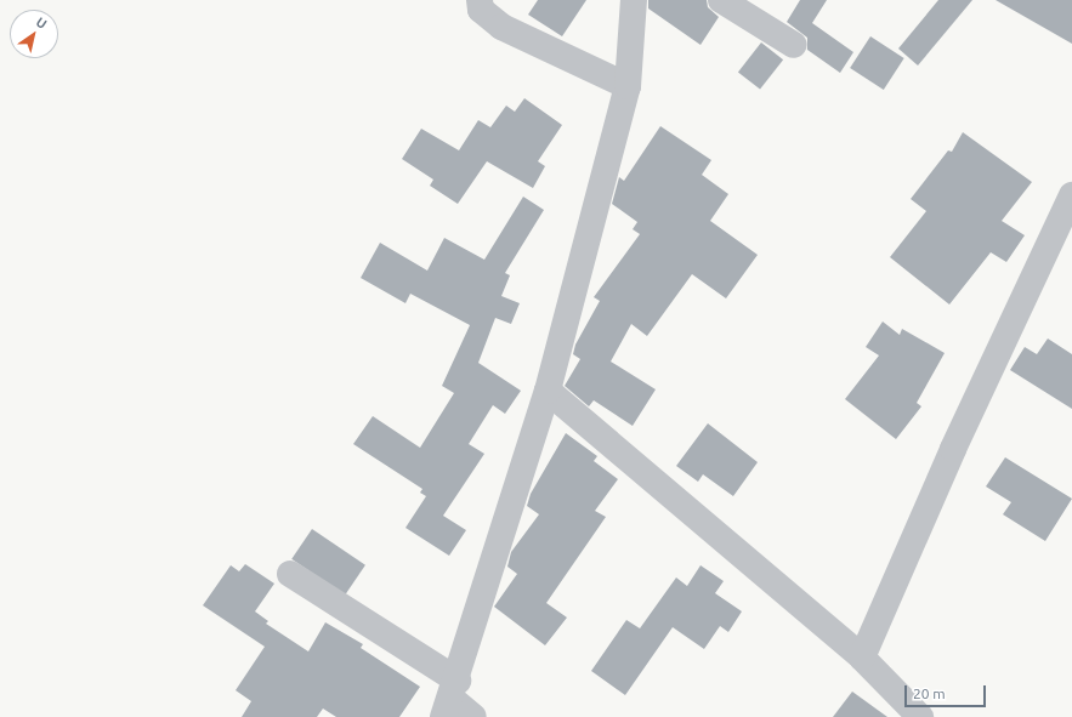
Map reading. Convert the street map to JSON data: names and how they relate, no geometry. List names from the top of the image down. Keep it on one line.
{"scale_bar":"20 m","north":"top right"}
